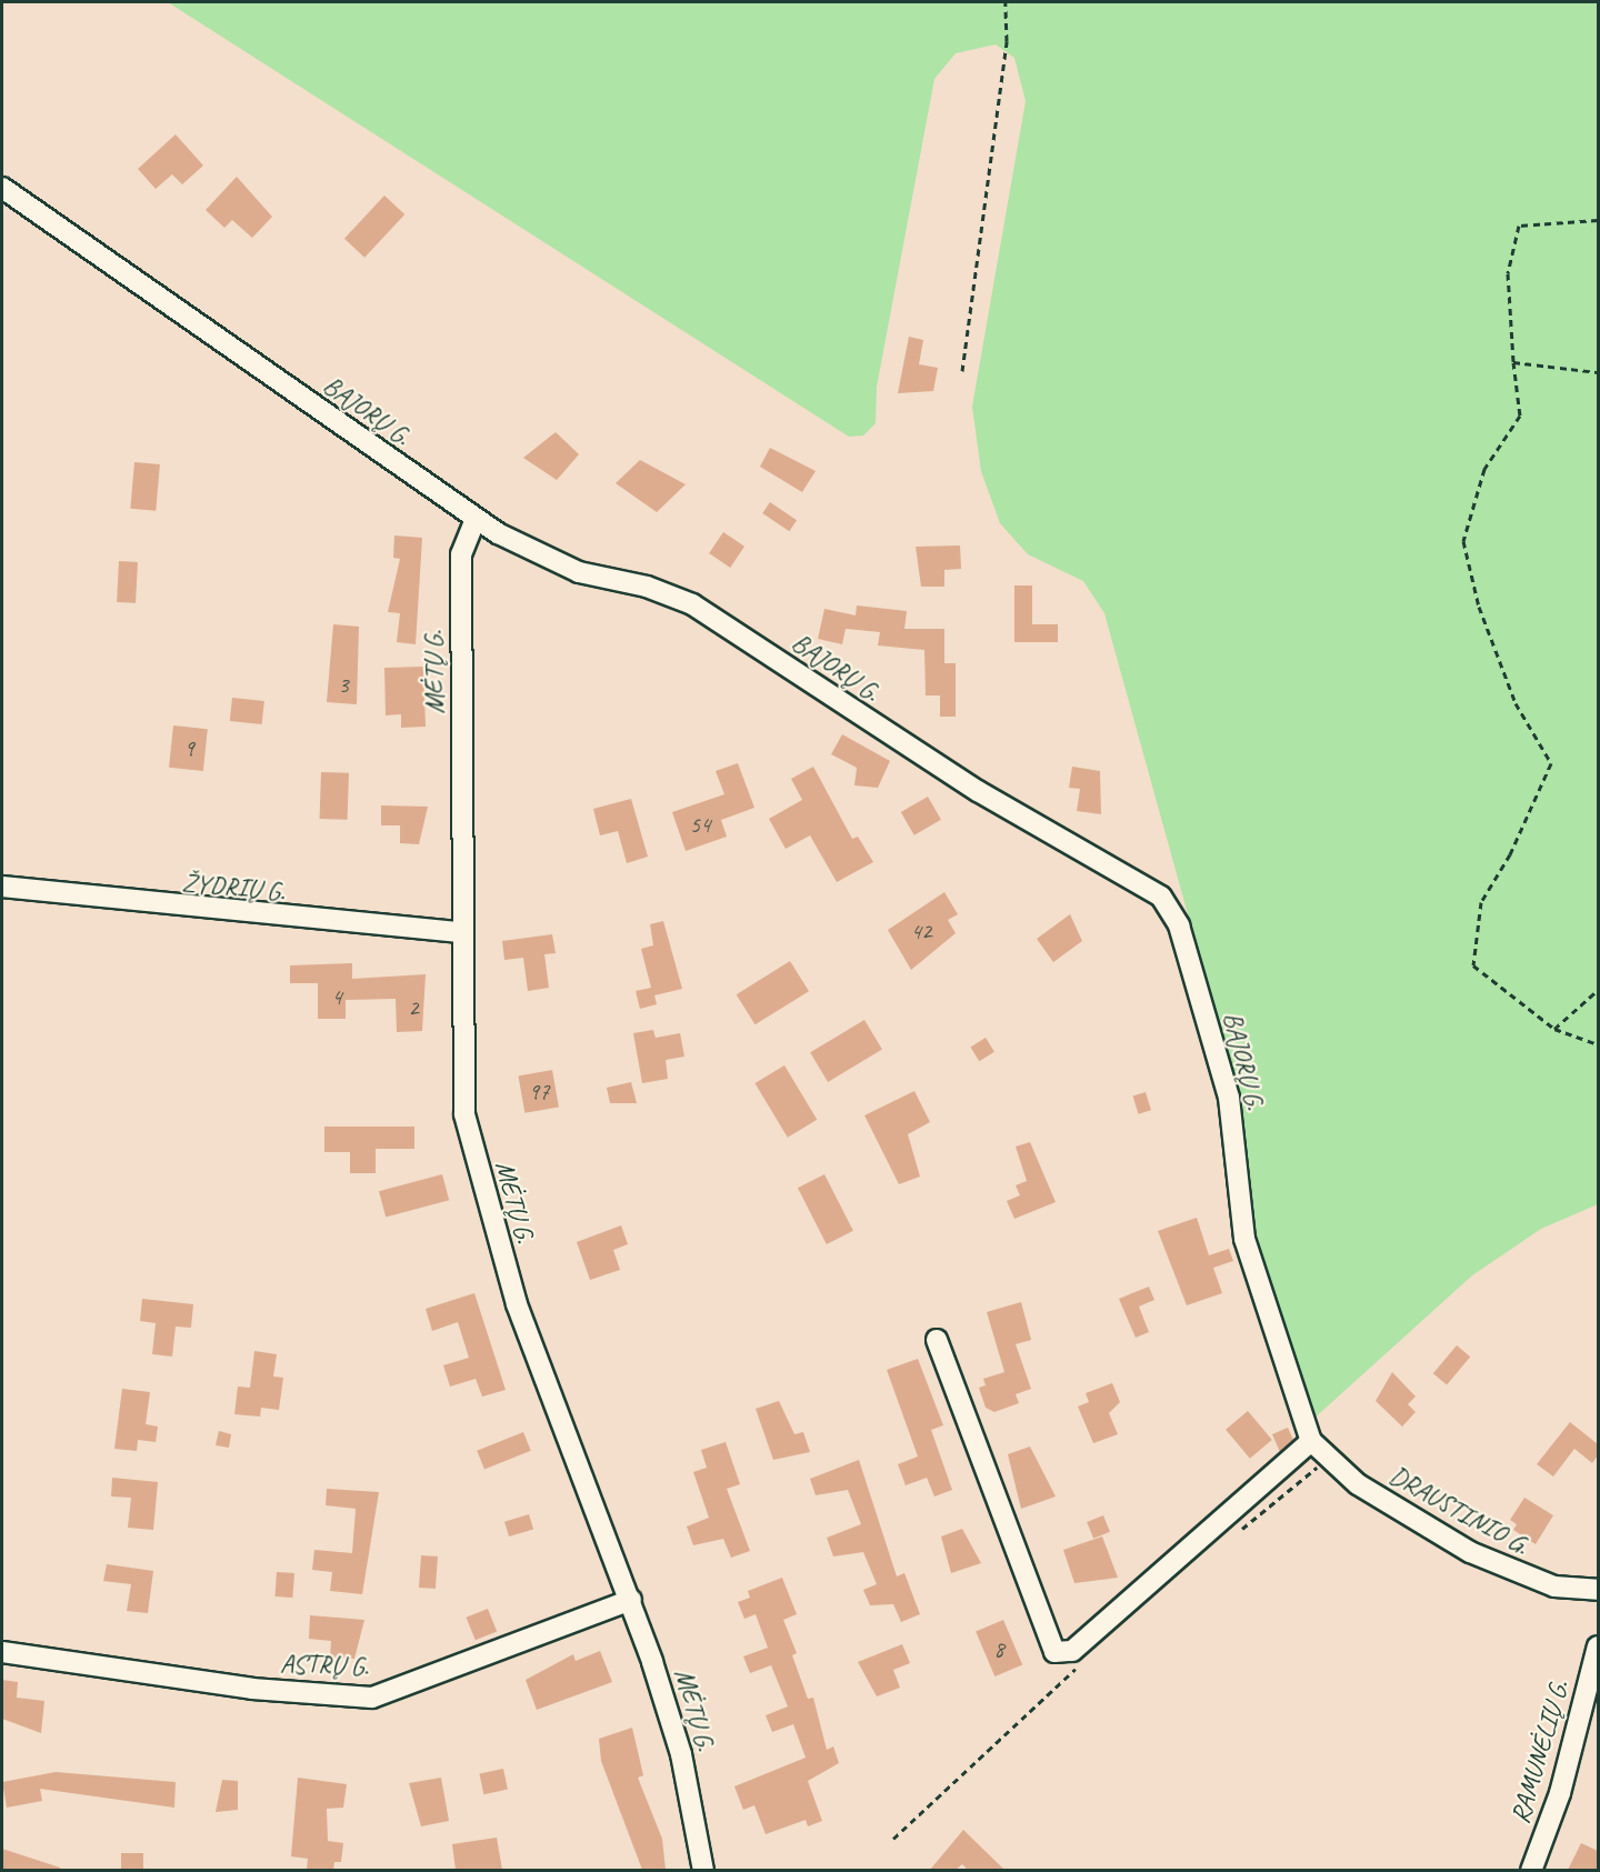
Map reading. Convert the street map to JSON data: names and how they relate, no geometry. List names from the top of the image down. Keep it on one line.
{"streets":{"street":["BAJORŲ G.","MĖTŲ G.","ŽYDRIŲ G.","DRAUSTINIO G.","ASTRŲ G.","RAMUNĖLIŲ G."]},"crossings":[["BAJORŲ G.","MĖTŲ G."],["BAJORŲ G.","DRAUSTINIO G."],["MĖTŲ G.","ŽYDRIŲ G."],["MĖTŲ G.","ASTRŲ G."]],"house_numbers":["3","9","54","42","4","2","97","8"]}
